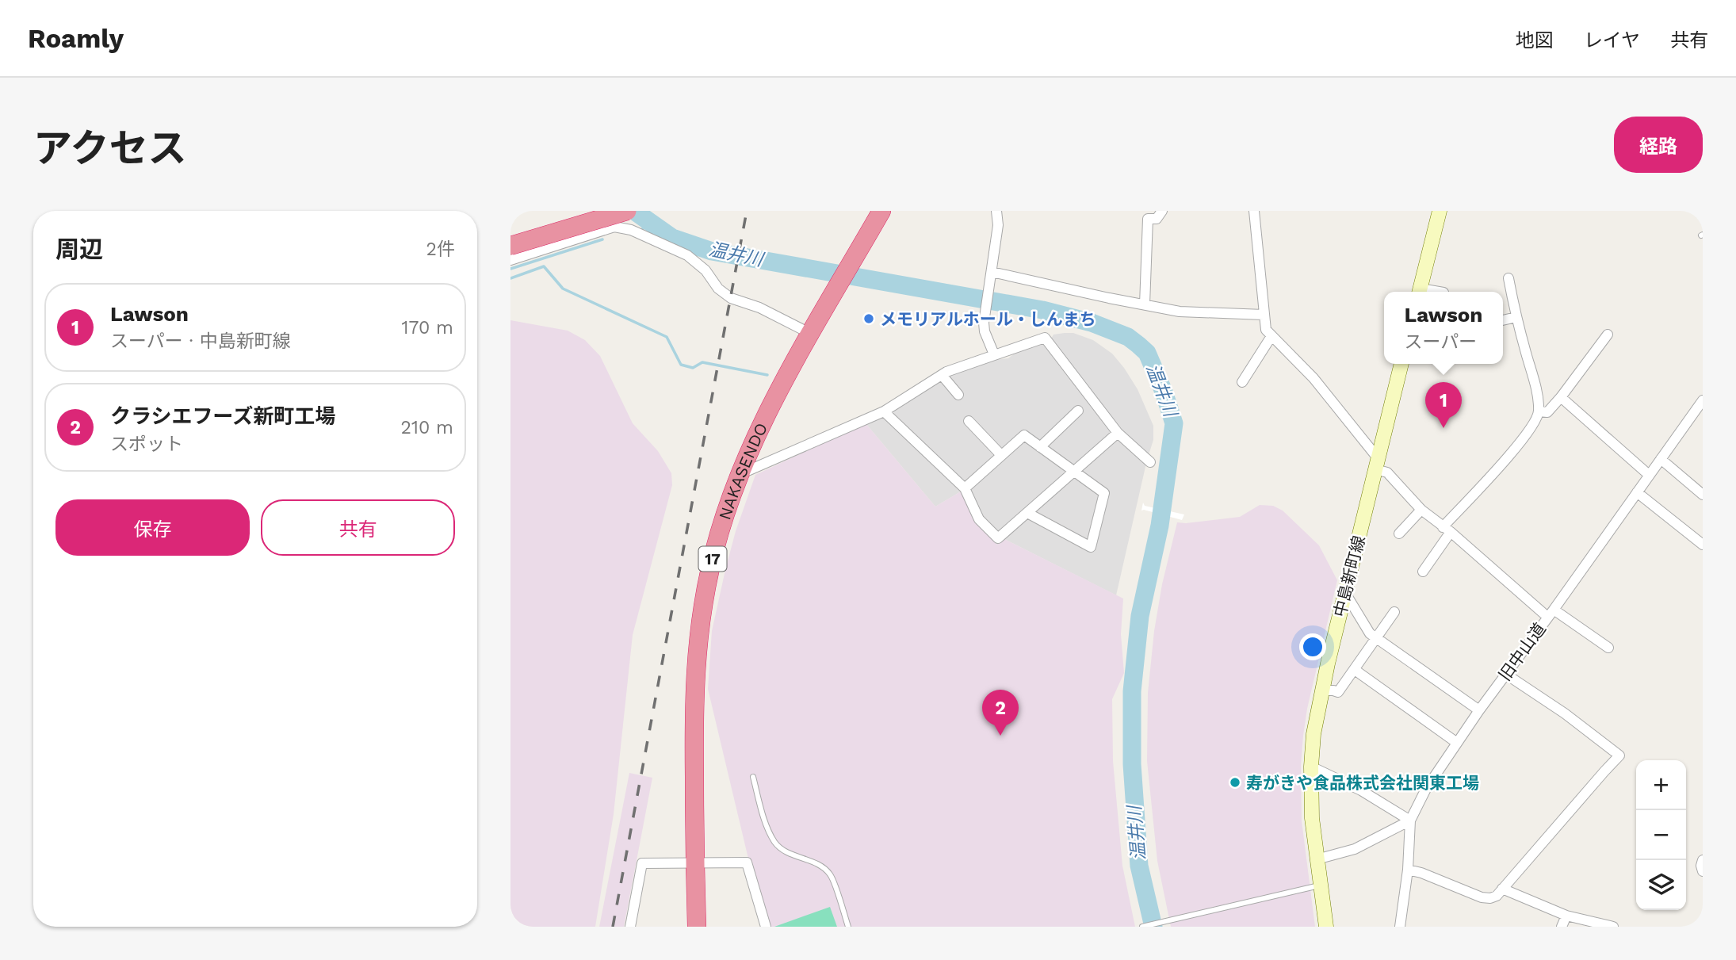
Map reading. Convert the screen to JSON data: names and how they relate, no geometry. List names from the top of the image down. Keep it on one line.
{"streets":{"highway":["NAKASENDO","17"],"main road":["中島新町線"],"street":["旧中山道"]},"water":["温井川"],"places":["メモリアルホール・しんまち","寿がきや食品株式会社関東工場"],"page":{"header":"Roamly","nav":["地図","レイヤ","共有"],"title":"アクセス","buttons":["経路",["保存","共有"]],"heading":["周辺","2件"],"list":[{"mark":"1","name":"Lawson","note":"スーパー · 中島新町線","value":"170 m"},{"mark":"2","name":"クラシエフーズ新町工場","note":"スポット","value":"210 m"}],"popup":["Lawson","スーパー"],"pins":["1","2"],"map_buttons":["+","−"]}}
